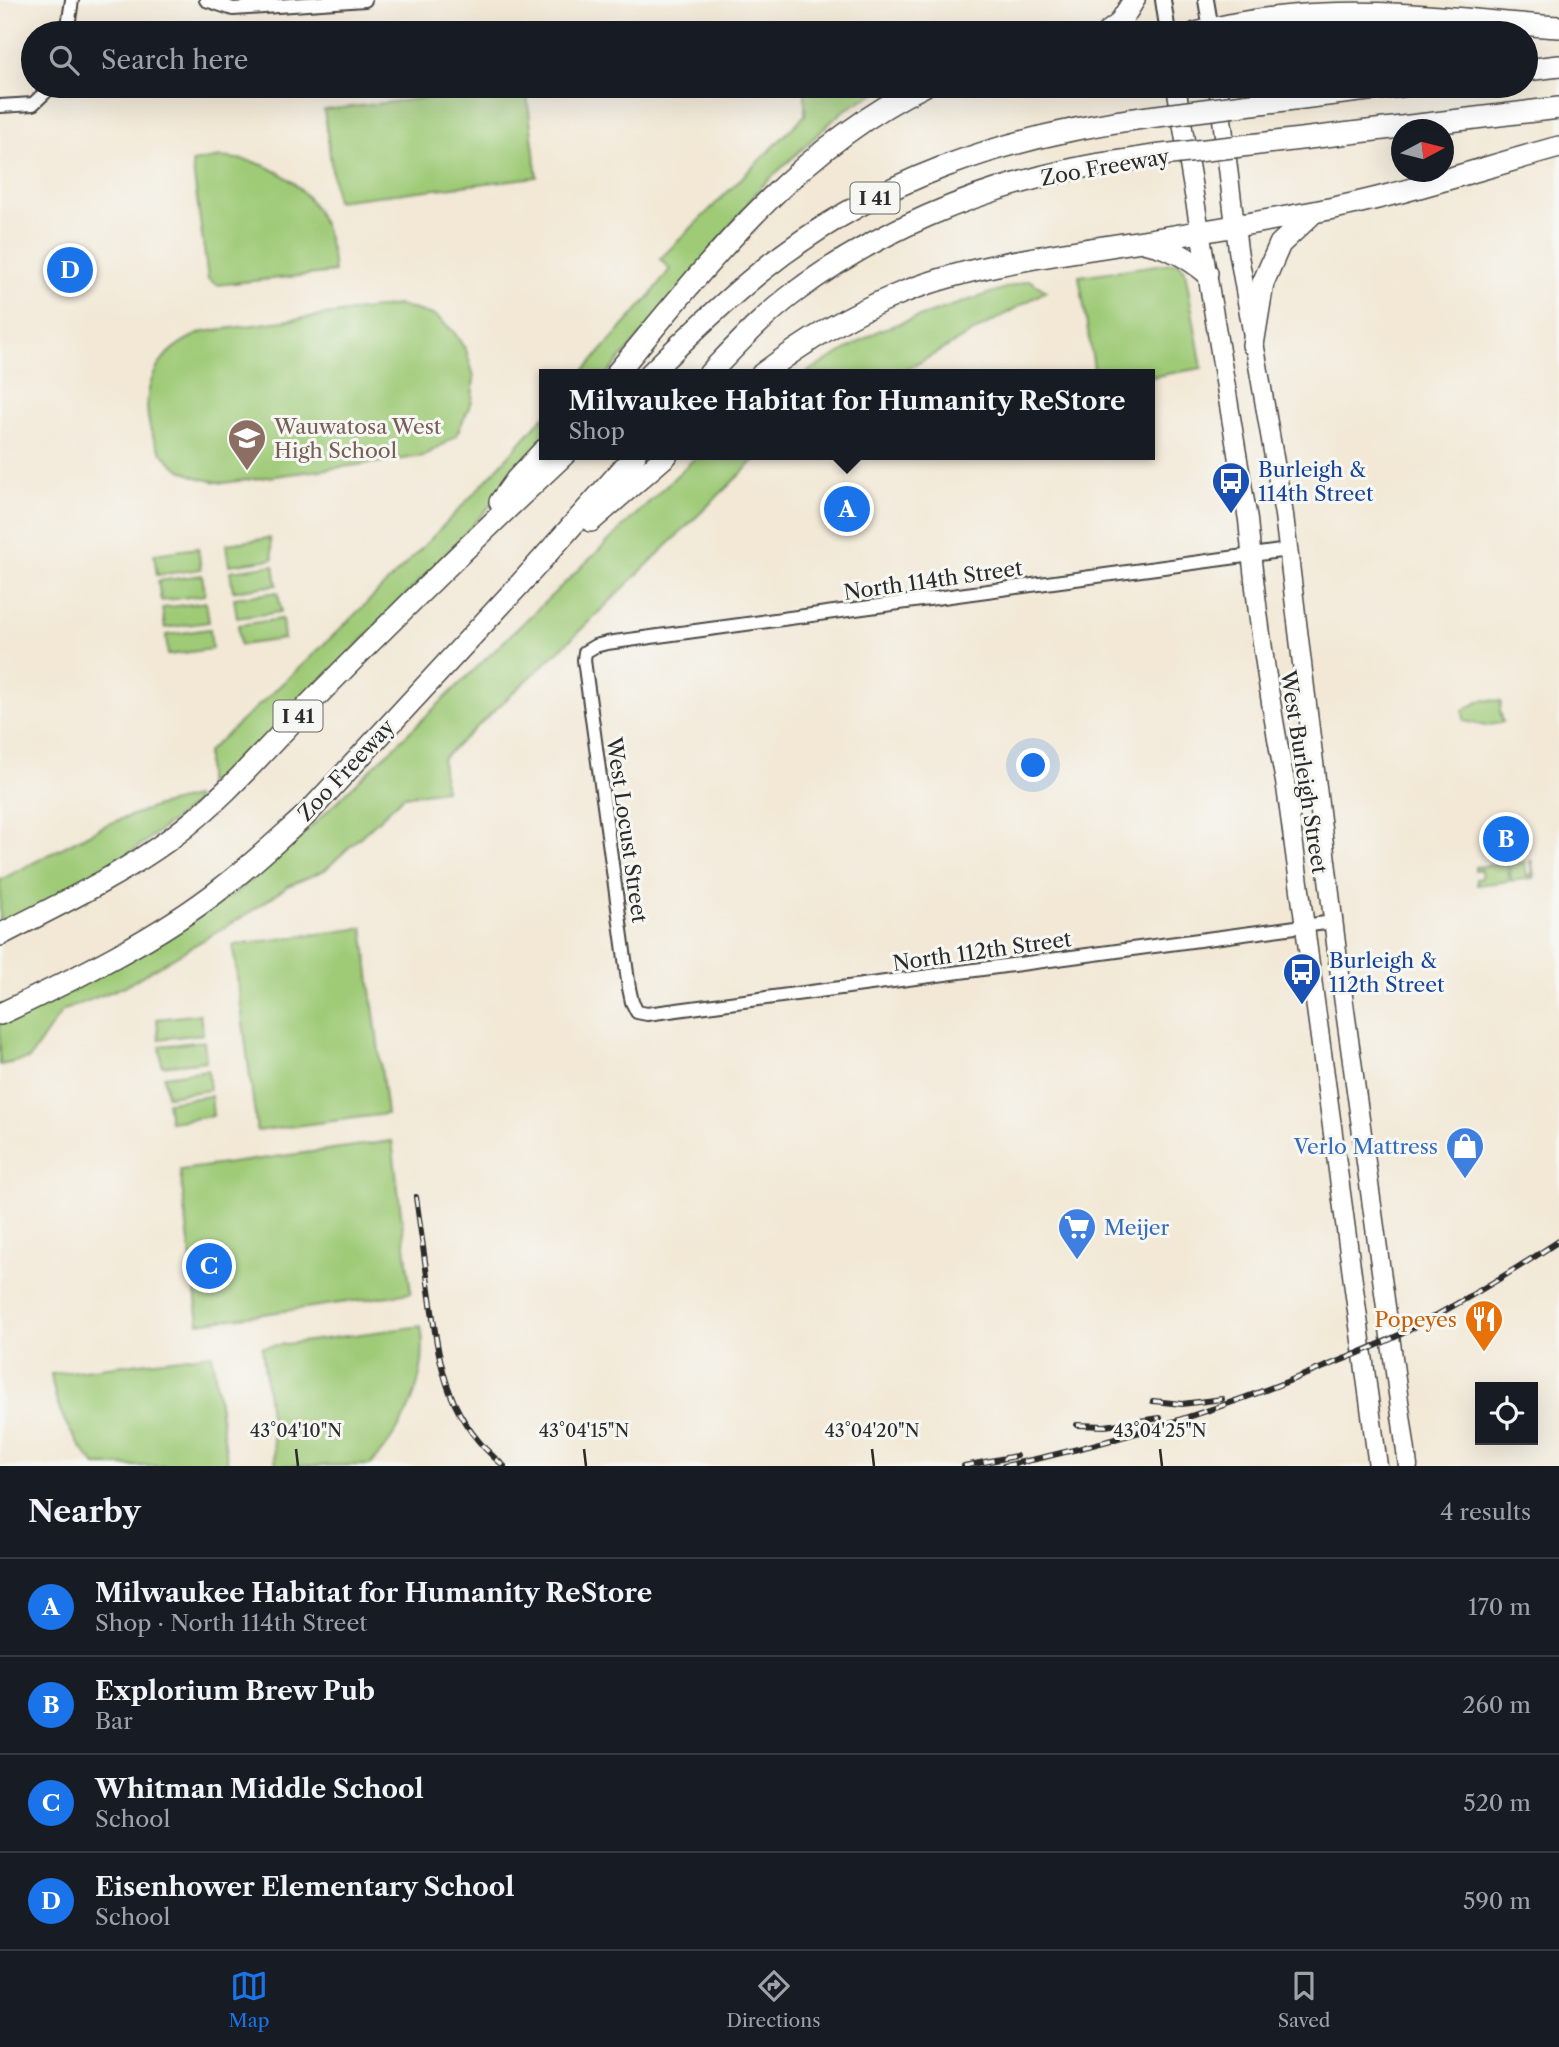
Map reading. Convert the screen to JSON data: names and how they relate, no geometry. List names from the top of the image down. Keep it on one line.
{"streets":{"highway":["Zoo Freeway","I 41"],"main road":["West Burleigh Street"],"street":["North 114th Street","West Locust Street","North 112th Street"]},"crossings":[["North 114th Street","West Burleigh Street"],["North 114th Street","West Locust Street"],["West Burleigh Street","North 112th Street"],["West Locust Street","North 112th Street"]],"places":{"school or university":["Wauwatosa West High School"],"bus stop":["Burleigh & 114th Street","Burleigh & 112th Street"],"shop":["Verlo Mattress"],"supermarket":["Meijer"],"restaurant":["Popeyes"]},"north":"right","page":{"search":"Search here","pins":["D","A","B","C"],"popup":["Milwaukee Habitat for Humanity ReStore","Shop"],"heading":["Nearby","4 results"],"list":[{"mark":"A","name":"Milwaukee Habitat for Humanity ReStore","note":"Shop · North 114th Street","value":"170 m"},{"mark":"B","name":"Explorium Brew Pub","note":"Bar","value":"260 m"},{"mark":"C","name":"Whitman Middle School","note":"School","value":"520 m"},{"mark":"D","name":"Eisenhower Elementary School","note":"School","value":"590 m"}],"nav":["Map","Directions","Saved"]},"coordinates":["43°04'10\"N","43°04'15\"N","43°04'20\"N","43°04'25\"N"]}
